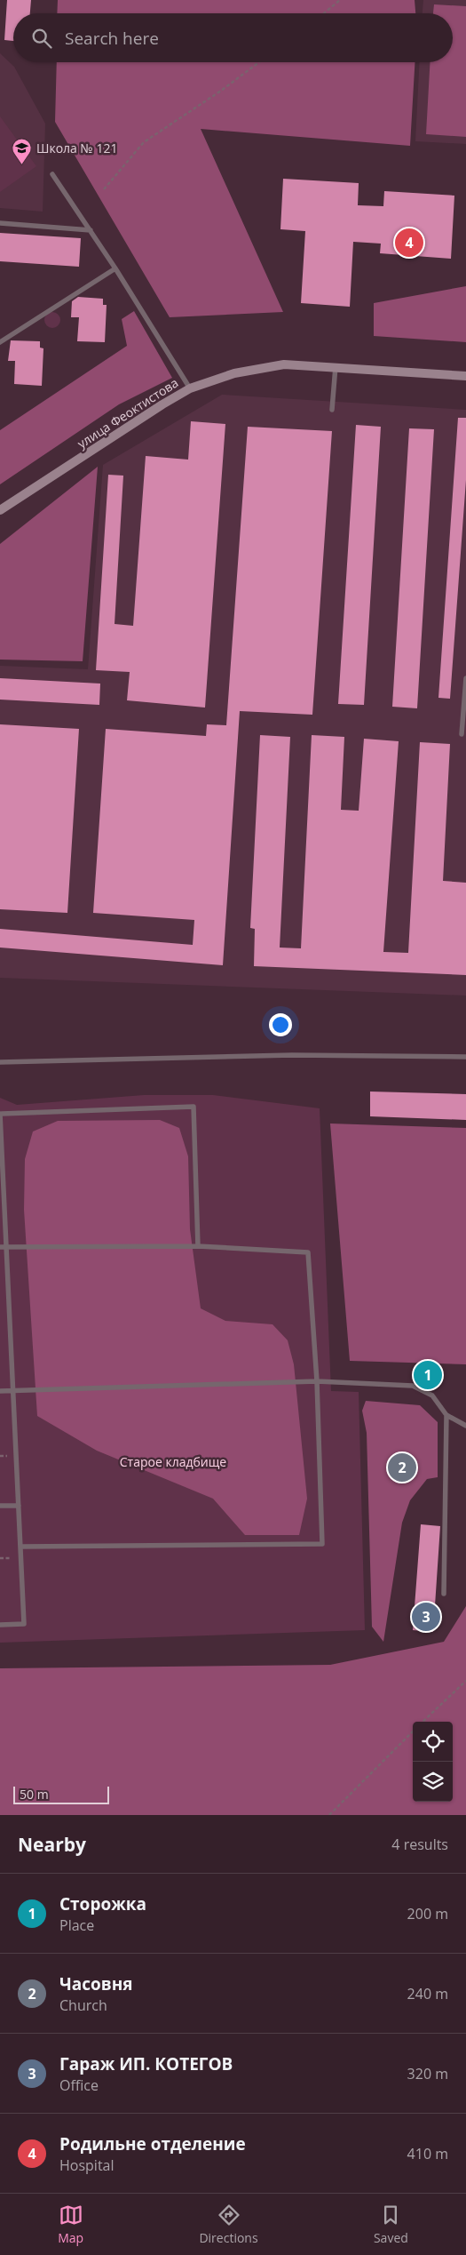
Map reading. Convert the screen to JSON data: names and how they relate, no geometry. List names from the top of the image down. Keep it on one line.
{"streets":{"street":["улица Феоктистова"]},"parks":["Старое кладбище"],"places":{"school or university":["Школа № 121"]},"scale_bar":"50 m","page":{"search":"Search here","pins":["4","1","2","3"],"scale":"50 m","heading":["Nearby","4 results"],"list":[{"mark":"1","name":"Сторожка","note":"Place","value":"200 m"},{"mark":"2","name":"Часовня","note":"Church","value":"240 m"},{"mark":"3","name":"Гараж ИП. КОТЕГОВ","note":"Office","value":"320 m"},{"mark":"4","name":"Родильне отделение","note":"Hospital","value":"410 m"}],"nav":["Map","Directions","Saved"]}}
